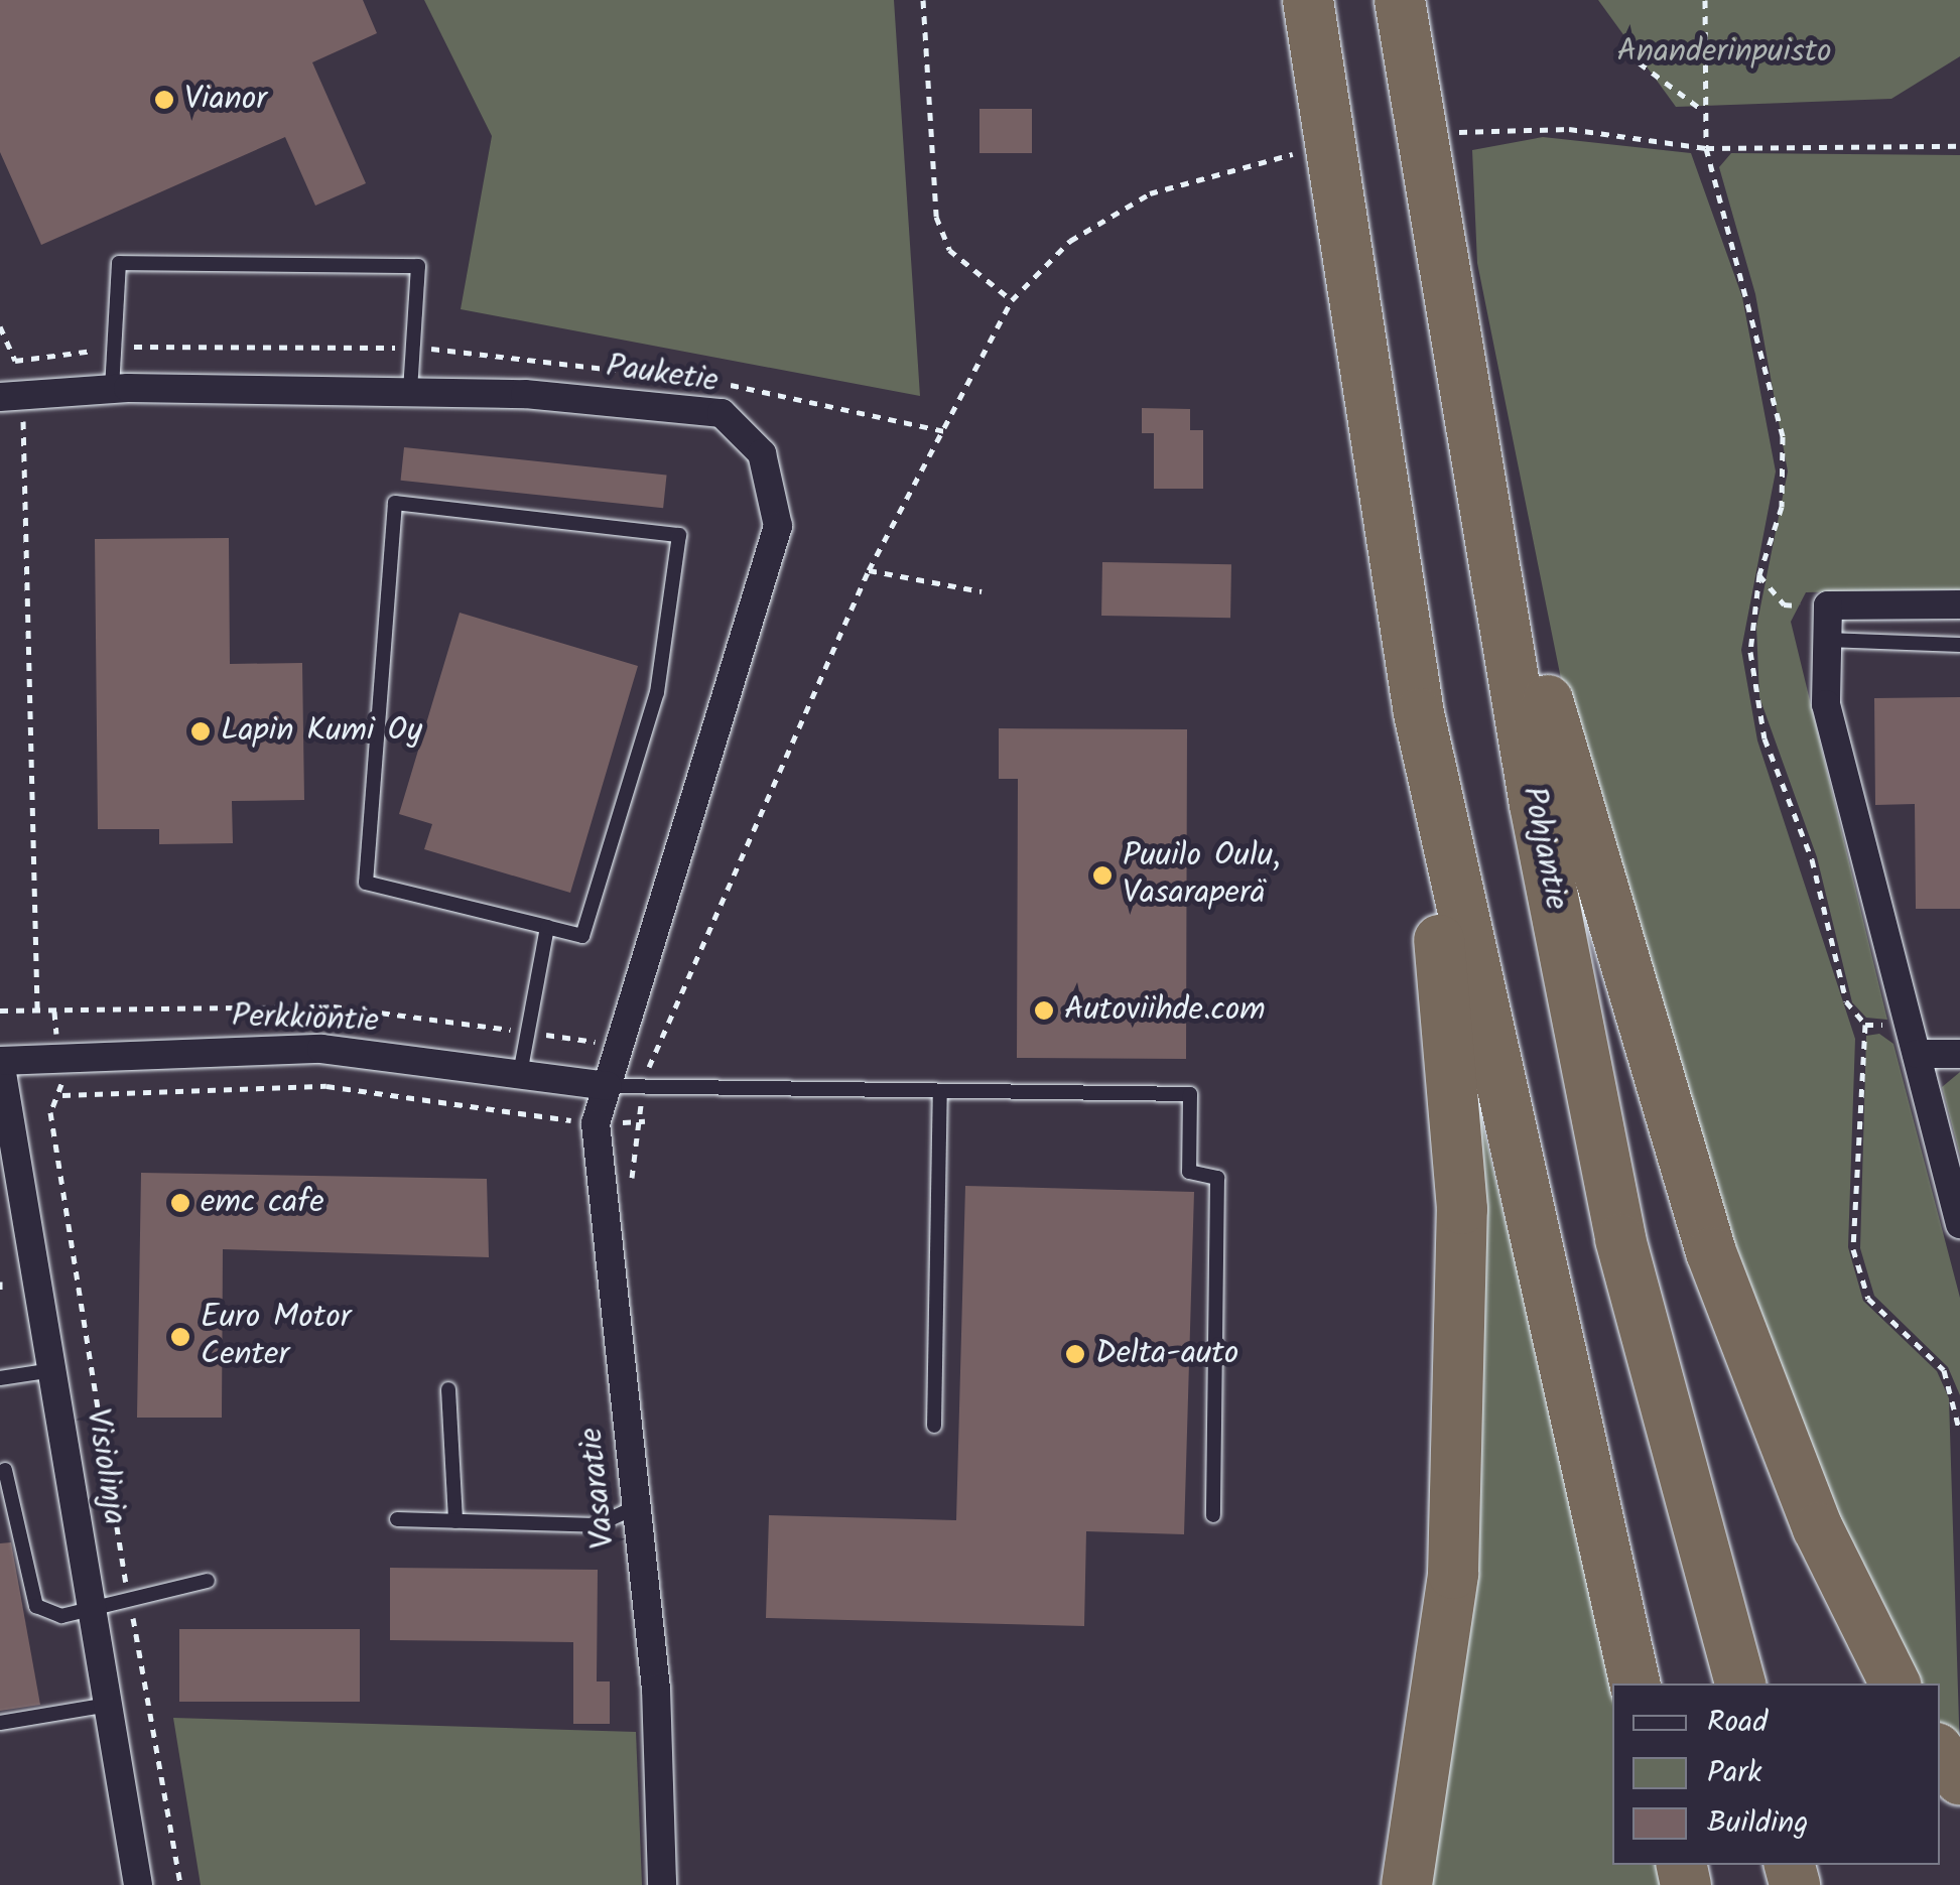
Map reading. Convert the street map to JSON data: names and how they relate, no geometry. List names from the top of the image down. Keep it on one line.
{"streets":{"highway":["Pohjantie"],"street":["Pauketie","Perkkiöntie","Visiolinja","Vasaratie"]},"crossings":[["Pauketie","Perkkiöntie"],["Pauketie","Vasaratie"],["Perkkiöntie","Visiolinja"],["Perkkiöntie","Vasaratie"]],"parks":["Ananderinpuisto"],"places":["Vianor","Lapin Kumi Oy","Puuilo Oulu, Vasaraperä","Autoviihde.com","emc cafe","Euro Motor Center","Delta-auto"],"legend":["Road","Park","Building"]}
